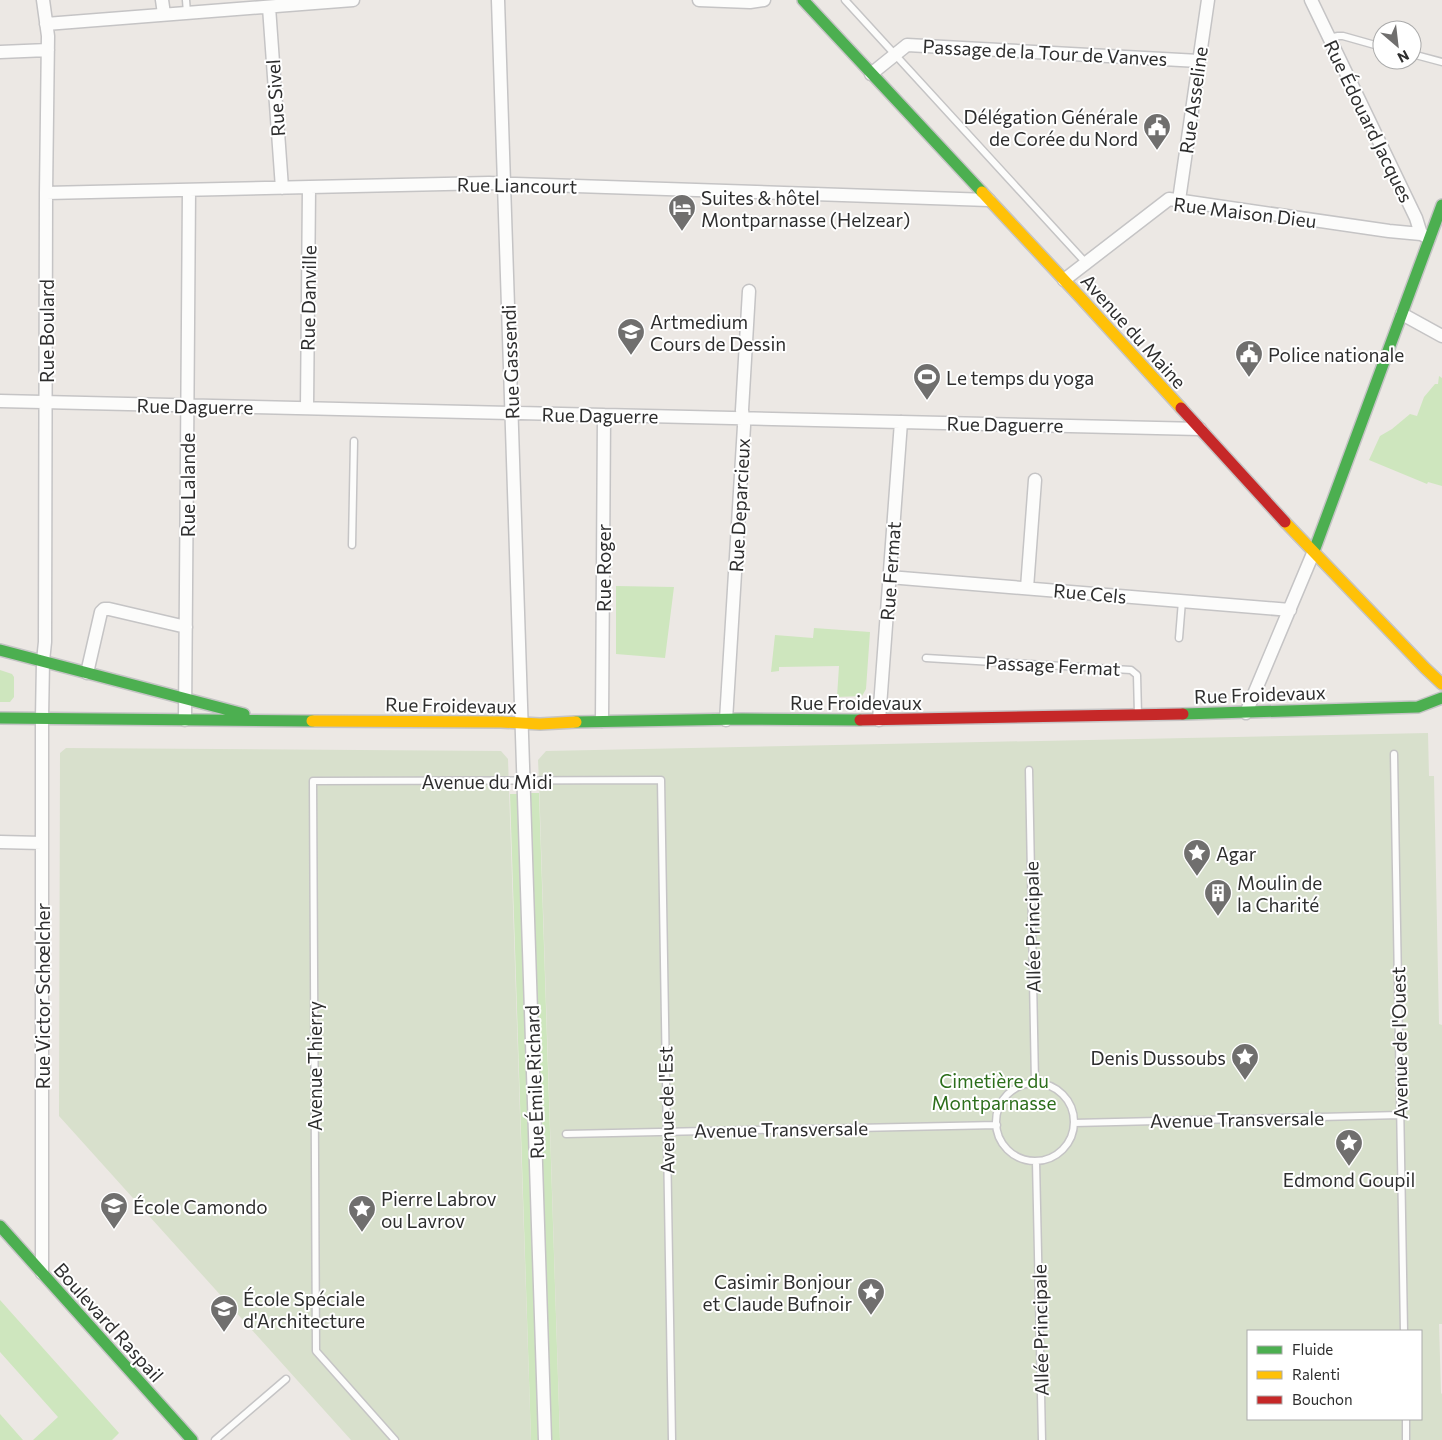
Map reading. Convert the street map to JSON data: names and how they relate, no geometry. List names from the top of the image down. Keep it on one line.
{"streets":{"main road":["Avenue du Maine","Rue Froidevaux","Boulevard Raspail"],"street":["Passage de la Tour de Vanves","Rue Sivel","Rue Asseline","Rue Édouard Jacques","Rue Liancourt","Rue Maison Dieu","Rue Danville","Rue Boulard","Rue Gassendi","Rue Daguerre","Rue Lalande","Rue Deparcieux","Rue Roger","Rue Fermat","Rue Cels","Rue Victor Schœlcher","Rue Émile Richard"],"lane":["Passage Fermat","Avenue du Midi","Allée Principale","Avenue de l'Ouest","Avenue Thierry","Avenue de l'Est","Avenue Transversale"]},"crossings":[["Passage de la Tour de Vanves","Rue Asseline"],["Passage de la Tour de Vanves","Avenue du Maine"],["Rue Sivel","Rue Liancourt"],["Rue Asseline","Rue Maison Dieu"],["Rue Édouard Jacques","Rue Maison Dieu"],["Rue Liancourt","Rue Danville"],["Rue Liancourt","Rue Boulard"],["Rue Liancourt","Avenue du Maine"],["Rue Liancourt","Rue Gassendi"],["Rue Liancourt","Rue Lalande"],["Rue Maison Dieu","Avenue du Maine"],["Rue Danville","Rue Daguerre"],["Rue Boulard","Rue Daguerre"],["Rue Boulard","Rue Froidevaux"],["Rue Boulard","Rue Victor Schœlcher"],["Avenue du Maine","Rue Daguerre"],["Rue Gassendi","Rue Daguerre"],["Rue Gassendi","Rue Froidevaux"],["Rue Gassendi","Rue Émile Richard"],["Rue Daguerre","Rue Lalande"],["Rue Daguerre","Rue Deparcieux"],["Rue Daguerre","Rue Roger"],["Rue Daguerre","Rue Fermat"],["Rue Lalande","Rue Froidevaux"],["Rue Deparcieux","Rue Froidevaux"],["Rue Roger","Rue Froidevaux"],["Rue Fermat","Rue Cels"],["Rue Fermat","Rue Froidevaux"],["Passage Fermat","Rue Froidevaux"],["Rue Froidevaux","Rue Victor Schœlcher"],["Rue Froidevaux","Rue Émile Richard"],["Avenue du Midi","Avenue Thierry"],["Avenue du Midi","Rue Émile Richard"],["Avenue du Midi","Avenue de l'Est"],["Allée Principale","Avenue Transversale"],["Rue Victor Schœlcher","Boulevard Raspail"],["Avenue de l'Ouest","Avenue Transversale"],["Avenue de l'Est","Avenue Transversale"]],"parks":["Cimetière du Montparnasse"],"places":{"public building":["Délégation Générale de Corée du Nord","Police nationale"],"hotel":["Suites & hôtel Montparnasse (Helzear)"],"school or university":["Artmedium Cours de Dessin","École Camondo","École Spéciale d'Architecture"],"sports":["Le temps du yoga"],"place":["Agar","Denis Dussoubs","Edmond Goupil","Pierre Labrov ou Lavrov","Casimir Bonjour et Claude Bufnoir"],"building":["Moulin de la Charité"]},"legend":["Fluide","Ralenti","Bouchon"],"north":"bottom right"}
